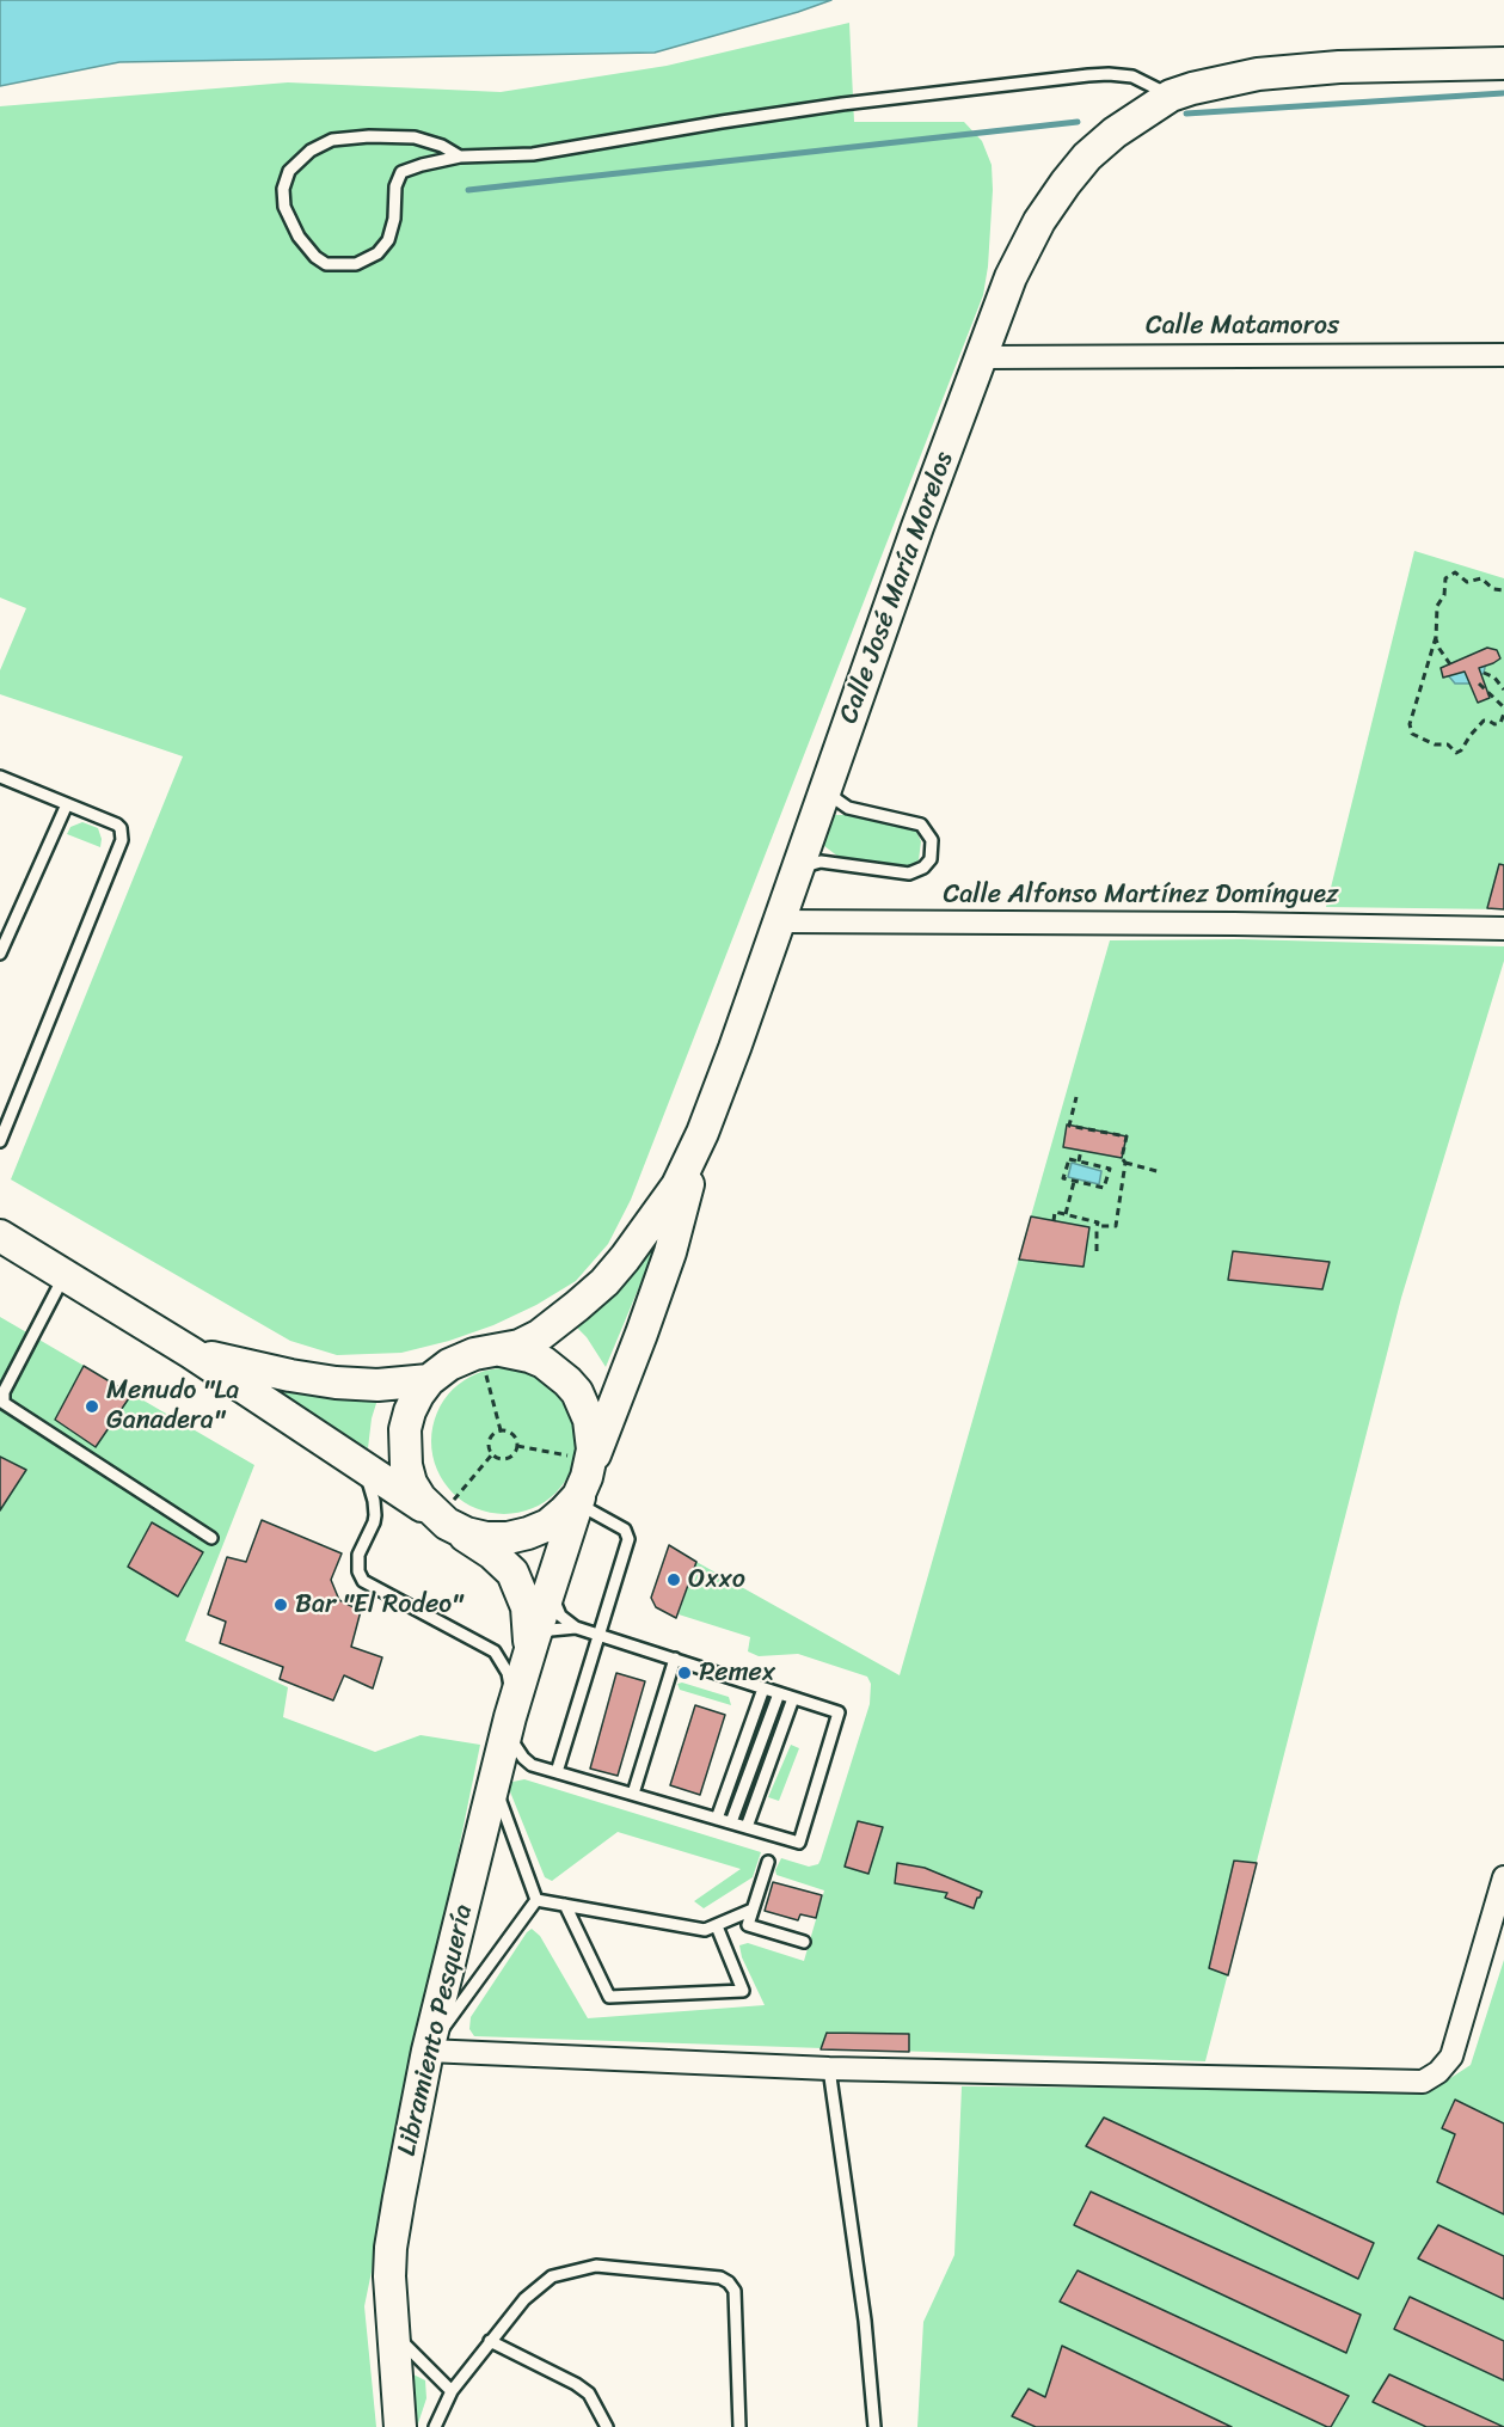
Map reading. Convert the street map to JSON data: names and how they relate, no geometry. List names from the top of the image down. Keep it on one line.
{"streets":{"main road":["Calle José María Morelos","Libramiento Pesquería"],"street":["Calle Matamoros","Calle Alfonso Martínez Domínguez"]},"crossings":[["Calle Matamoros","Calle José María Morelos"],["Calle José María Morelos","Calle Alfonso Martínez Domínguez"]],"places":["Menudo \"La Ganadera\"","Oxxo","Bar \"El Rodeo\"","Pemex"]}
